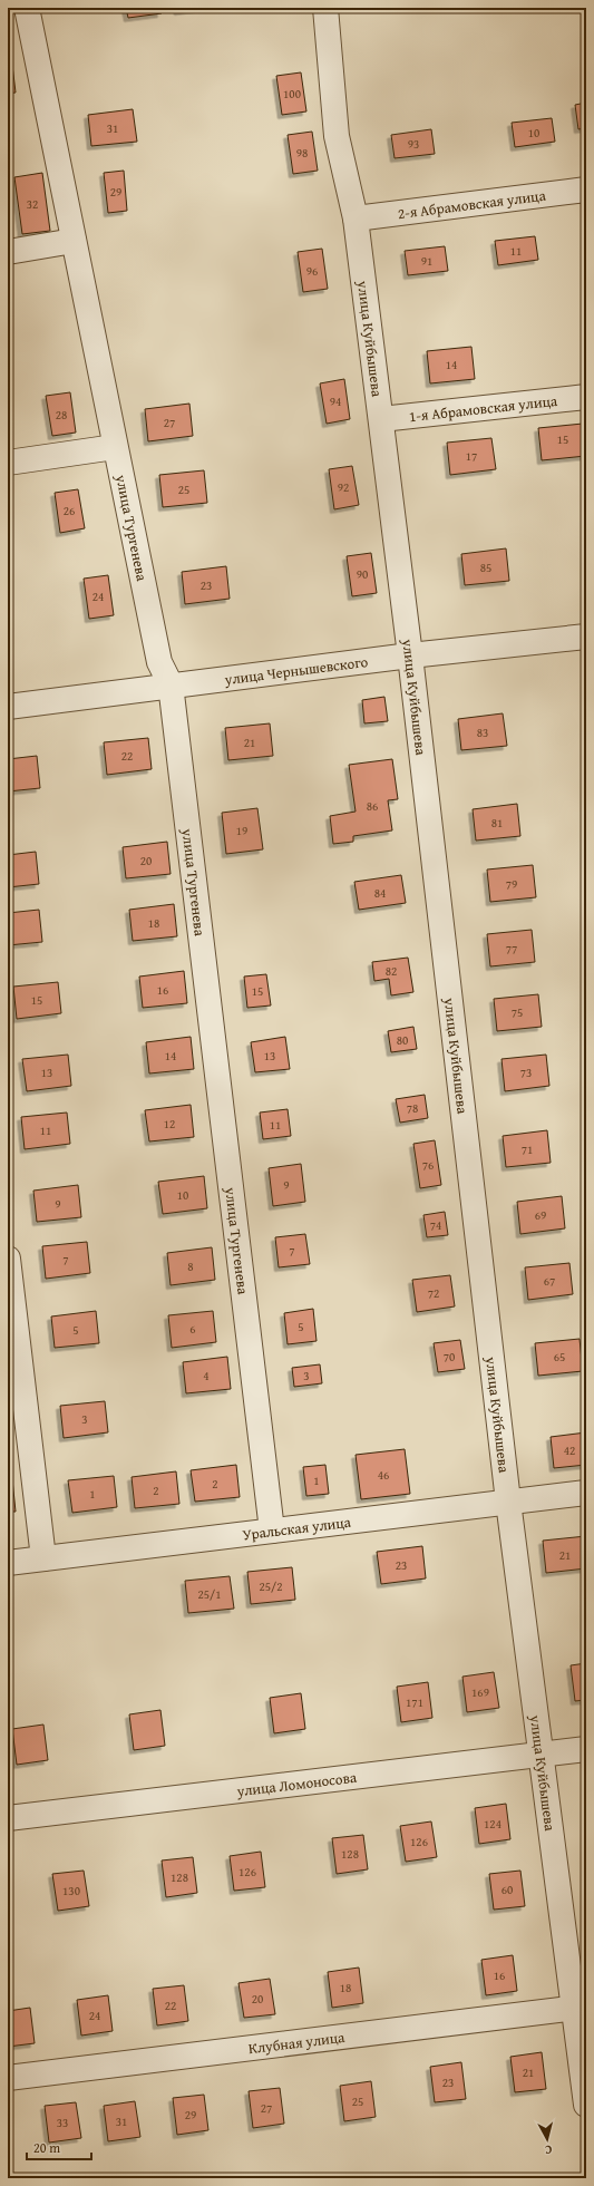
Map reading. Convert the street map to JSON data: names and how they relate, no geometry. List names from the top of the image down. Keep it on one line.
{"streets":{"street":["2-я Абрамовская улица","улица Куйбышева","1-я Абрамовская улица","улица Тургенева","улица Чернышевского","Уральская улица","улица Ломоносова","Клубная улица"]},"crossings":[["2-я Абрамовская улица","улица Куйбышева"],["улица Куйбышева","1-я Абрамовская улица"],["улица Куйбышева","улица Чернышевского"],["улица Куйбышева","Уральская улица"],["улица Куйбышева","улица Ломоносова"],["улица Куйбышева","Клубная улица"],["улица Тургенева","улица Чернышевского"],["улица Тургенева","Уральская улица"]],"house_numbers":["100","31","10","93","98","29","32","11","91","96","14","94","28","27","15","17","92","25","26","85","90","23","24","83","21","22","86","81","19","20","79","84","18","77","82","16","15","15","75","80","14","13","13","73","78","12","11","11","71","76","9","10","9","69","74","7","7","8","67","72","5","6","5","70","65","4","3","3","42","46","1","2","2","1","21","23","25/2","25/1","169","171","124","126","128","126","128","60","130","16","18","20","22","24","21","23","25","27","29","31","33"],"scale_bar":"20 m","north":"bottom"}
